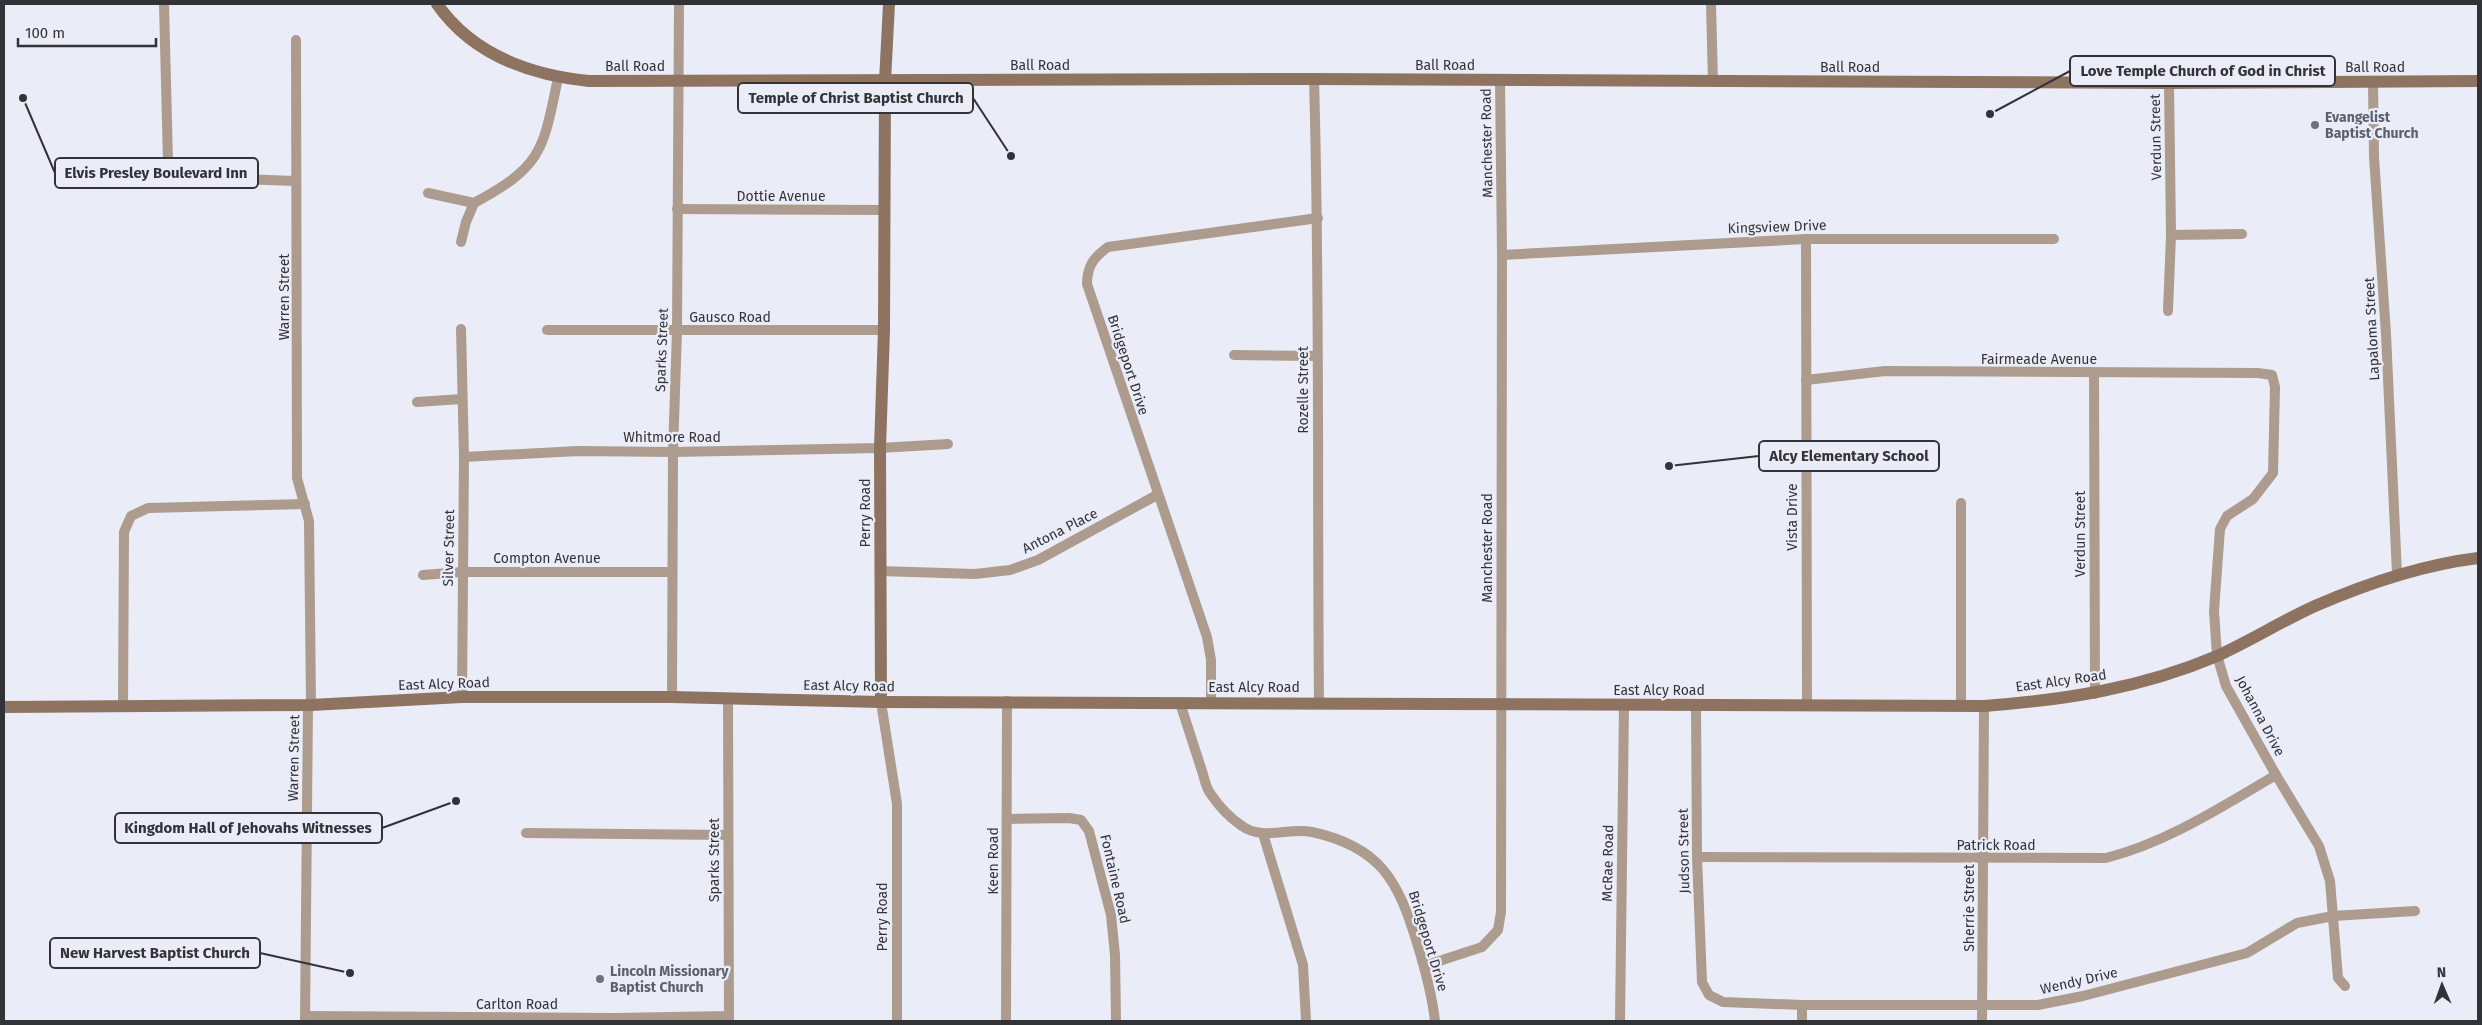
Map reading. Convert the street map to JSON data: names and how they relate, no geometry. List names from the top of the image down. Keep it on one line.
{"streets":{"street":["Ball Road","Verdun Street","Manchester Road","Dottie Avenue","Kingsview Drive","Warren Street","Gausco Road","Lapaloma Street","Sparks Street","Fairmeade Avenue","Bridgeport Drive","Rozelle Street","Whitmore Road","Perry Road","Vista Drive","Antona Place","Silver Street","Compton Avenue","East Alcy Road","Johanna Drive","Patrick Road","Judson Street","Keen Road","McRae Road","Fontaine Road","Sherrie Street","Wendy Drive","Carlton Road"]},"crossings":[["Ball Road","Verdun Street"],["Ball Road","Manchester Road"],["Ball Road","Lapaloma Street"],["Ball Road","Sparks Street"],["Ball Road","Rozelle Street"],["Ball Road","Perry Road"],["Verdun Street","Fairmeade Avenue"],["Verdun Street","East Alcy Road"],["Manchester Road","Kingsview Drive"],["Manchester Road","Bridgeport Drive"],["Manchester Road","East Alcy Road"],["Dottie Avenue","Sparks Street"],["Dottie Avenue","Perry Road"],["Kingsview Drive","Vista Drive"],["Warren Street","East Alcy Road"],["Warren Street","Carlton Road"],["Gausco Road","Sparks Street"],["Gausco Road","Perry Road"],["Lapaloma Street","East Alcy Road"],["Sparks Street","Whitmore Road"],["Sparks Street","Compton Avenue"],["Sparks Street","East Alcy Road"],["Sparks Street","Carlton Road"],["Fairmeade Avenue","Vista Drive"],["Fairmeade Avenue","Johanna Drive"],["Bridgeport Drive","Rozelle Street"],["Bridgeport Drive","Antona Place"],["Bridgeport Drive","East Alcy Road"],["Rozelle Street","East Alcy Road"],["Whitmore Road","Perry Road"],["Whitmore Road","Silver Street"],["Perry Road","Antona Place"],["Perry Road","East Alcy Road"],["Vista Drive","East Alcy Road"],["Silver Street","Compton Avenue"],["Silver Street","East Alcy Road"],["East Alcy Road","Johanna Drive"],["East Alcy Road","Judson Street"],["East Alcy Road","Keen Road"],["East Alcy Road","McRae Road"],["East Alcy Road","Sherrie Street"],["Johanna Drive","Patrick Road"],["Johanna Drive","Wendy Drive"],["Patrick Road","Judson Street"],["Patrick Road","Sherrie Street"],["Judson Street","Wendy Drive"],["Keen Road","Fontaine Road"],["Sherrie Street","Wendy Drive"]],"places":["Elvis Presley Boulevard Inn","Love Temple Church of God in Christ","Evangelist Baptist Church","Temple of Christ Baptist Church","Alcy Elementary School","Kingdom Hall of Jehovahs Witnesses","New Harvest Baptist Church","Lincoln Missionary Baptist Church"],"scale_bar":"100 m","north":"top"}
